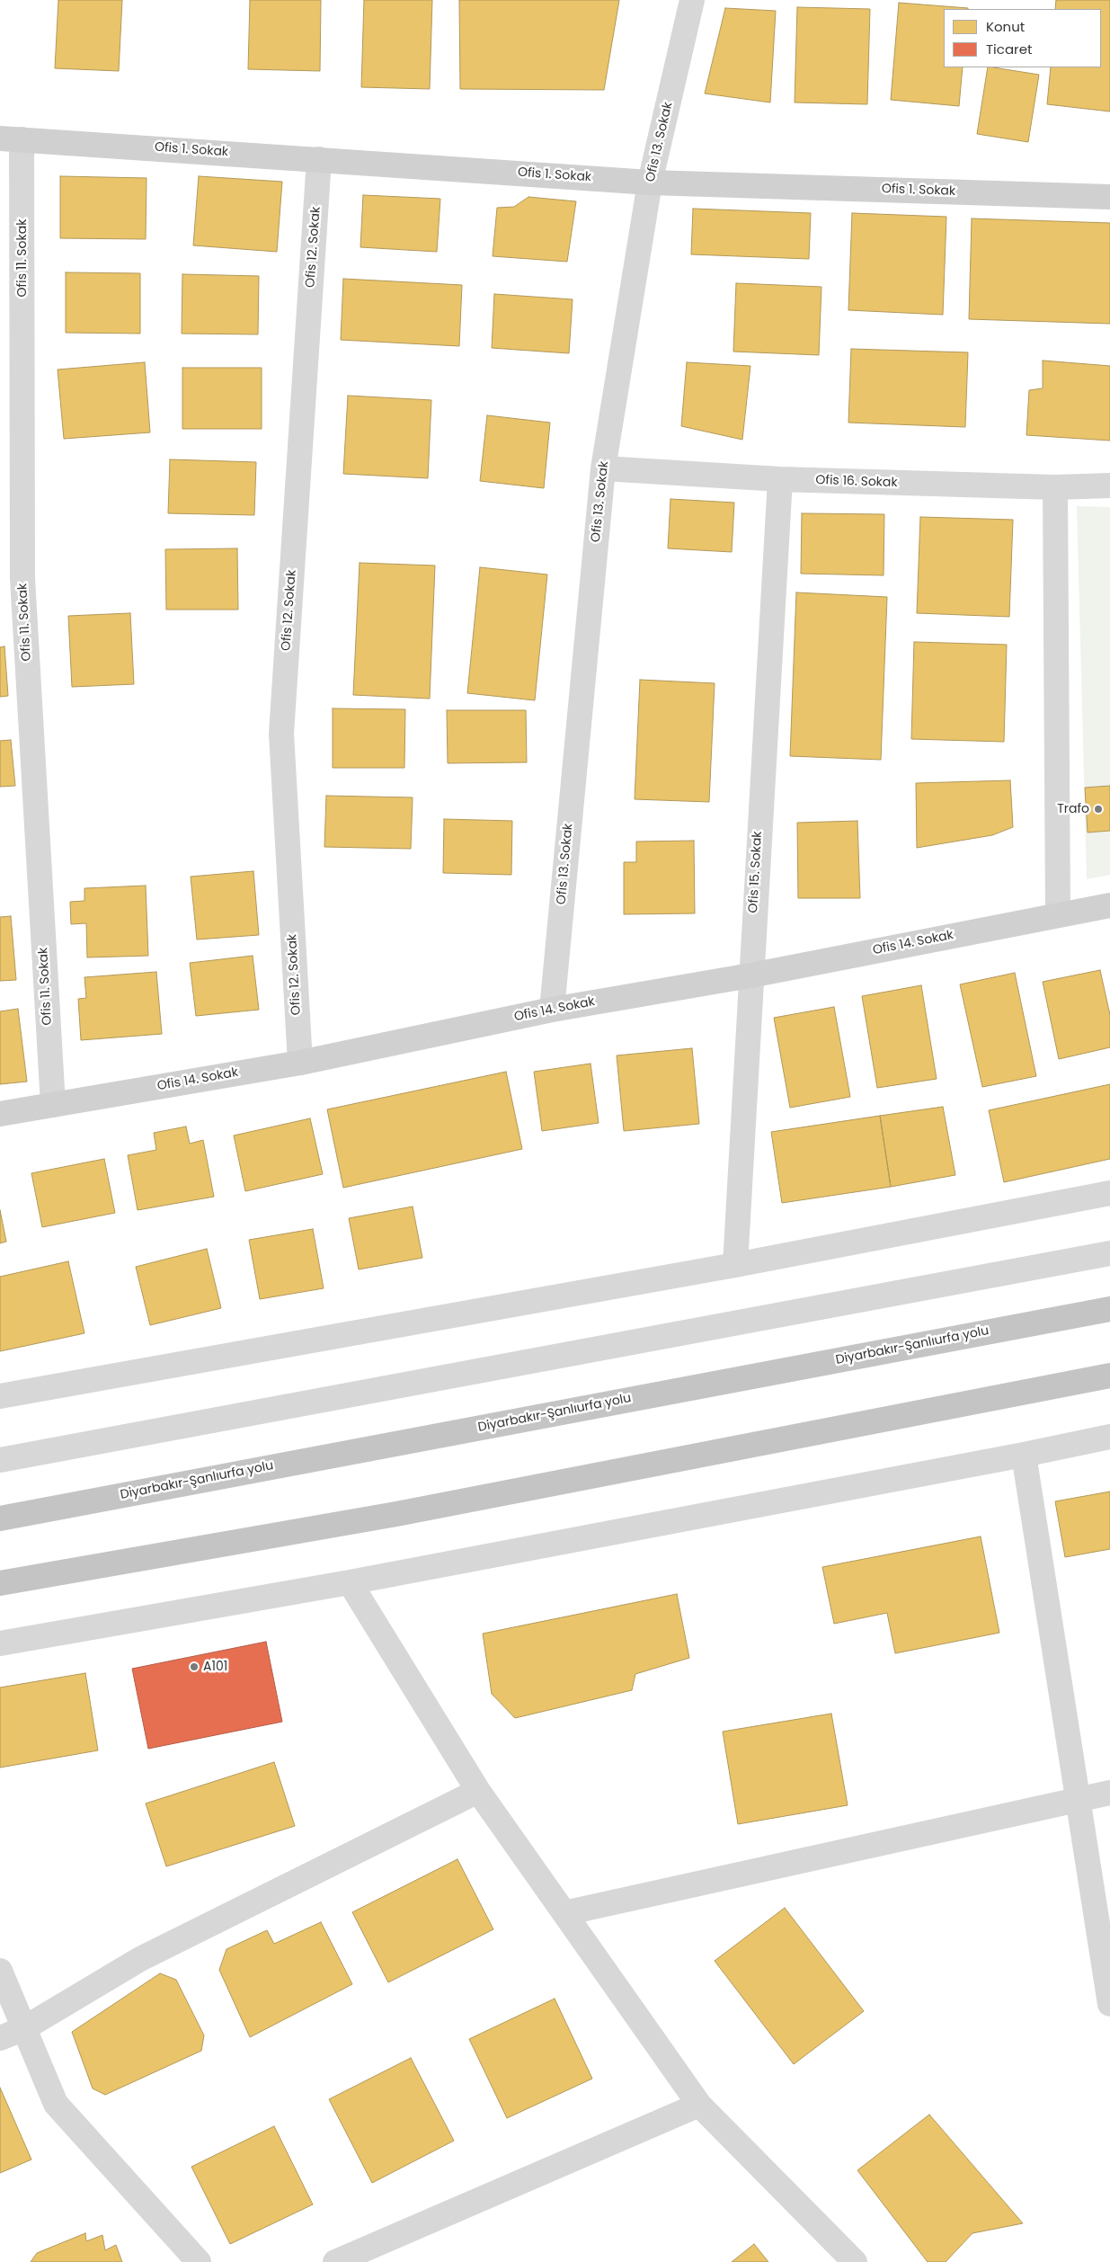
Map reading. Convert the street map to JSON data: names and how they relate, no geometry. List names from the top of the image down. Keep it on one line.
{"streets":{"highway":["Diyarbakır-Şanlıurfa yolu"],"street":["Ofis 13. Sokak","Ofis 1. Sokak","Ofis 12. Sokak","Ofis 11. Sokak","Ofis 16. Sokak","Ofis 15. Sokak","Ofis 14. Sokak"]},"crossings":[["Ofis 13. Sokak","Ofis 1. Sokak"],["Ofis 13. Sokak","Ofis 16. Sokak"],["Ofis 13. Sokak","Ofis 14. Sokak"],["Ofis 1. Sokak","Ofis 12. Sokak"],["Ofis 1. Sokak","Ofis 11. Sokak"],["Ofis 12. Sokak","Ofis 14. Sokak"],["Ofis 11. Sokak","Ofis 14. Sokak"],["Ofis 16. Sokak","Ofis 15. Sokak"],["Ofis 15. Sokak","Ofis 14. Sokak"]],"places":["Trafo","A101"],"legend":["Konut","Ticaret"]}
